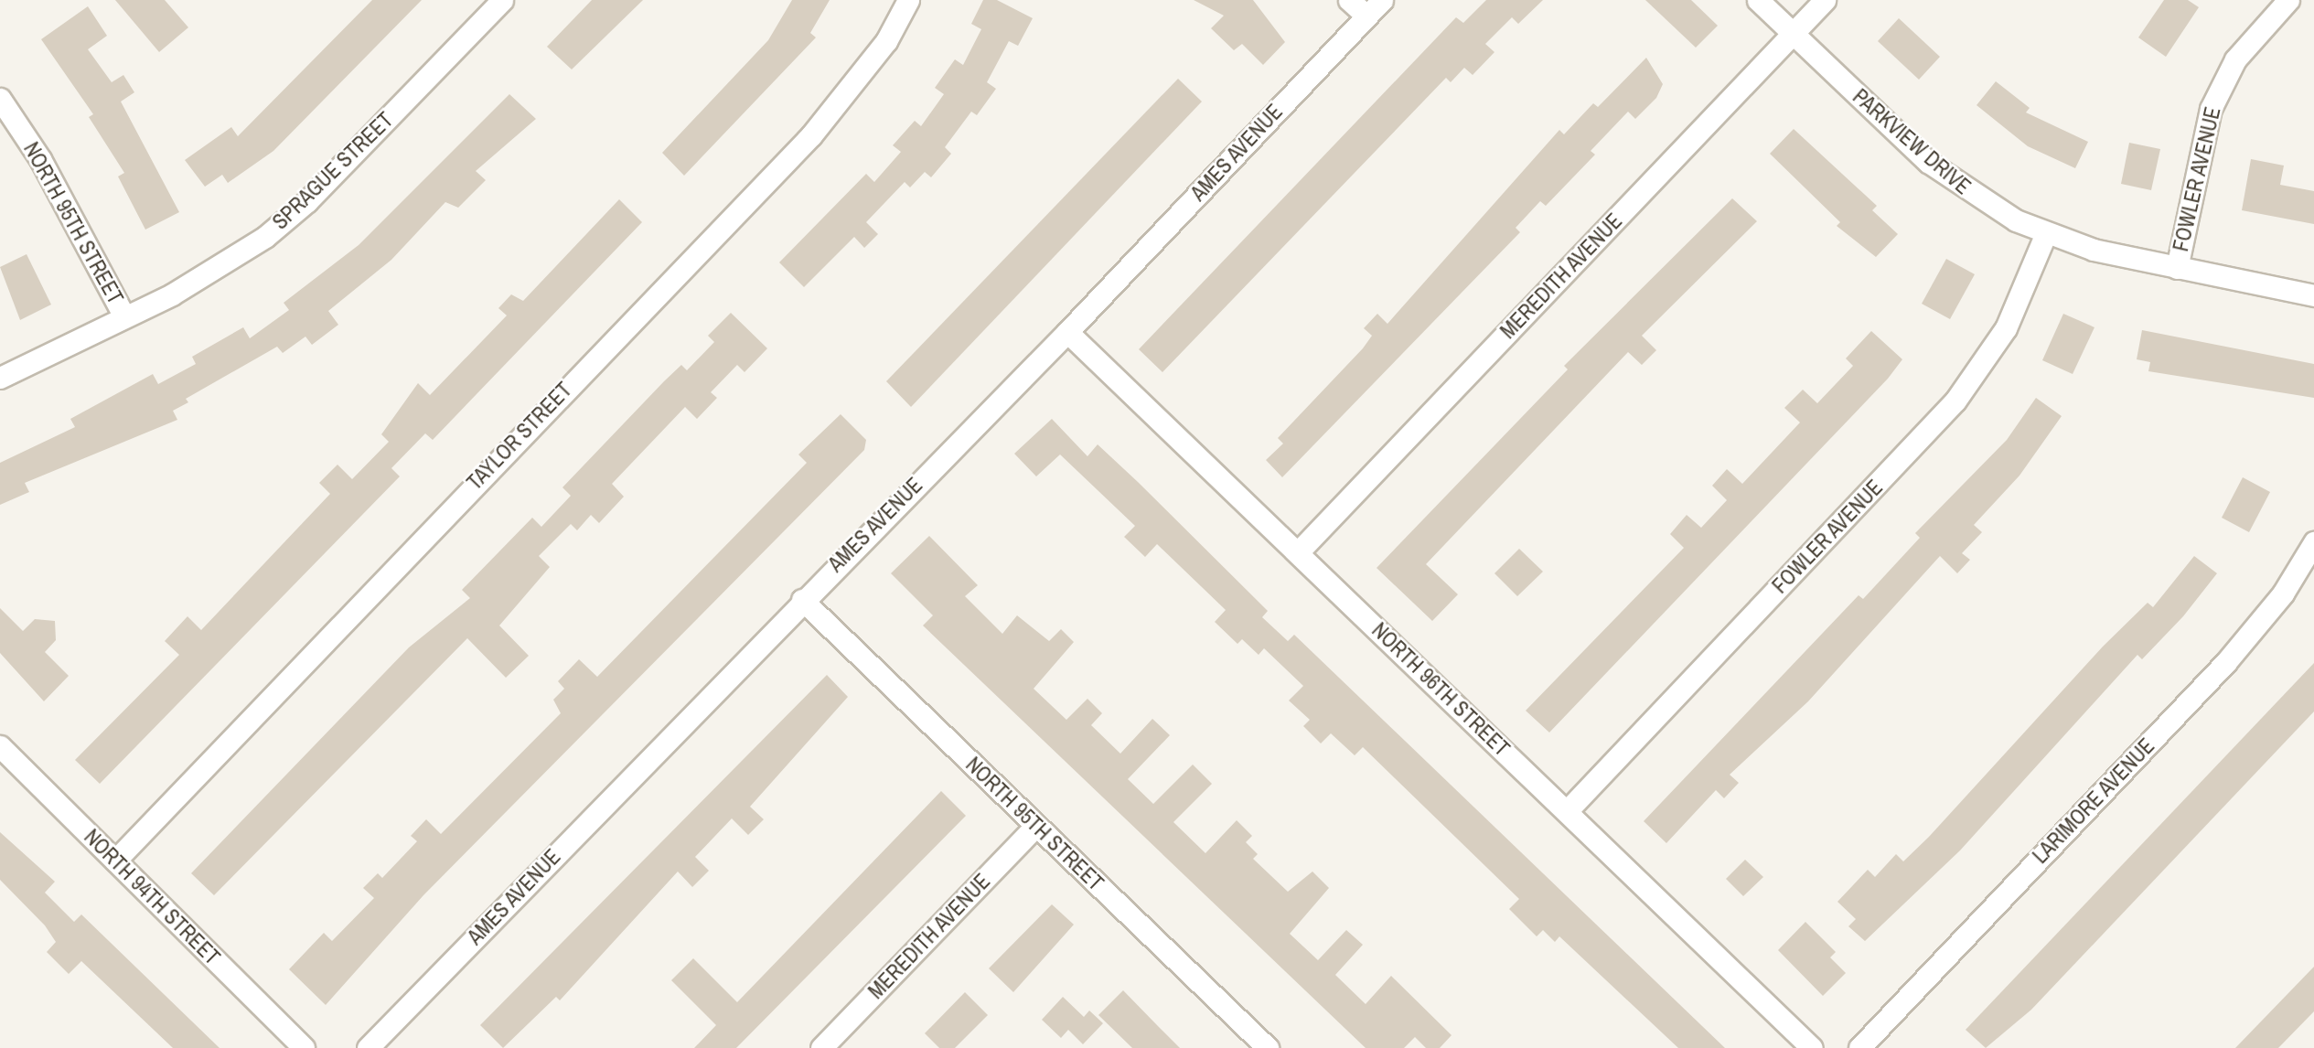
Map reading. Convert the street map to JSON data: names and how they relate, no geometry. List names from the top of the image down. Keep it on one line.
{"streets":{"street":["PARKVIEW DRIVE","AMES AVENUE","SPRAGUE STREET","FOWLER AVENUE","NORTH 95TH STREET","MEREDITH AVENUE","TAYLOR STREET","NORTH 96TH STREET","LARIMORE AVENUE","NORTH 94TH STREET"]},"crossings":[["PARKVIEW DRIVE","FOWLER AVENUE"],["PARKVIEW DRIVE","MEREDITH AVENUE"],["AMES AVENUE","NORTH 95TH STREET"],["AMES AVENUE","NORTH 96TH STREET"],["SPRAGUE STREET","NORTH 95TH STREET"],["FOWLER AVENUE","NORTH 96TH STREET"],["NORTH 95TH STREET","MEREDITH AVENUE"],["MEREDITH AVENUE","NORTH 96TH STREET"],["TAYLOR STREET","NORTH 94TH STREET"]]}
